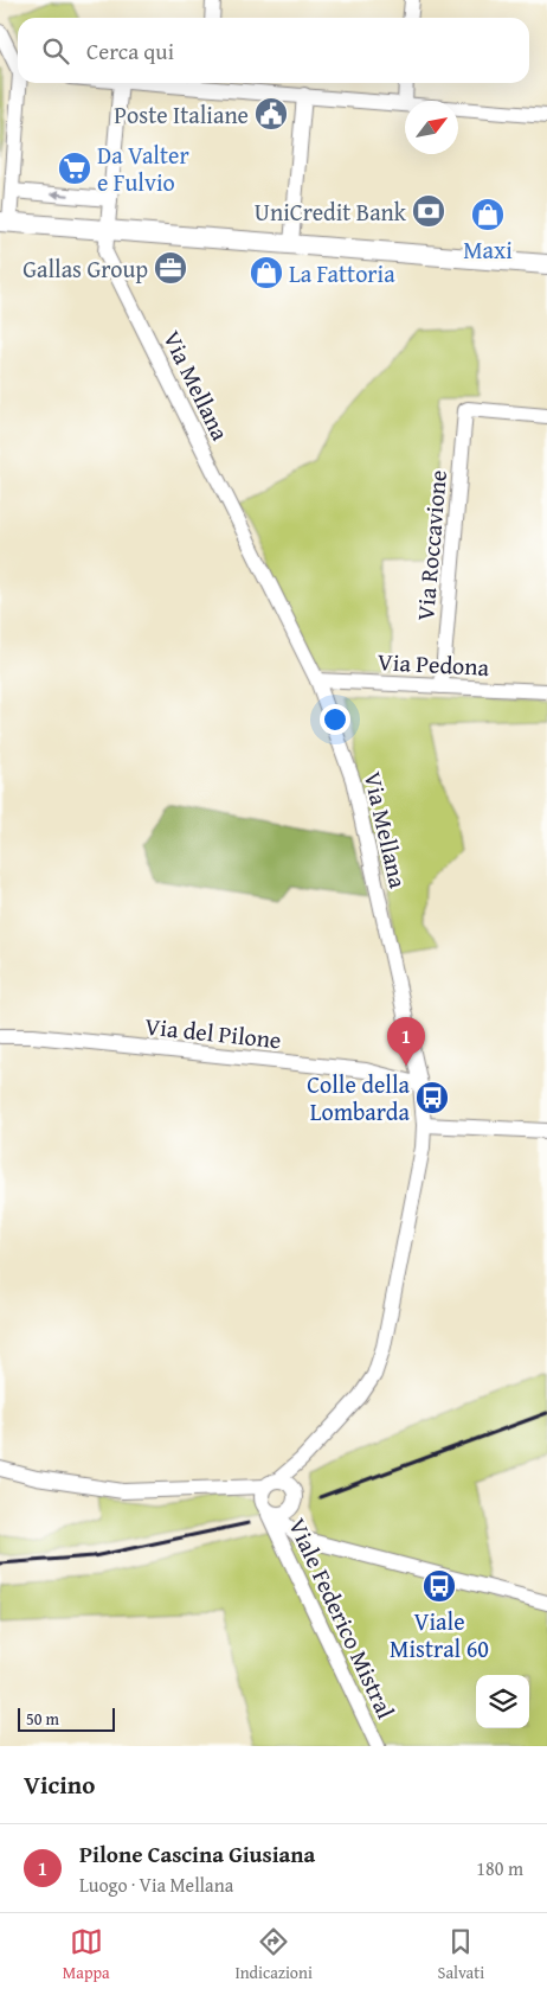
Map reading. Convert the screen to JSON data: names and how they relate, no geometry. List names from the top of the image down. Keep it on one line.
{"streets":{"street":["Via Mellana","Via Roccavione","Via Pedona","Via del Pilone","Viale Federico Mistral"]},"crossings":[["Via Mellana","Via Pedona"],["Via Mellana","Via del Pilone"],["Via Mellana","Viale Federico Mistral"],["Via Roccavione","Via Pedona"]],"places":{"public building":["Poste Italiane"],"supermarket":["Da Valter e Fulvio"],"bank":["UniCredit Bank"],"shop":["Maxi","La Fattoria"],"office":["Gallas Group"],"bus stop":["Colle della Lombarda","Viale Mistral 60"]},"scale_bar":"50 m","north":"top right","page":{"search":"Cerca qui","pins":"1","scale":"50 m","heading":"Vicino","list":[{"mark":"1","name":"Pilone Cascina Giusiana","note":"Luogo · Via Mellana","value":"180 m"}],"nav":["Mappa","Indicazioni","Salvati"]}}
